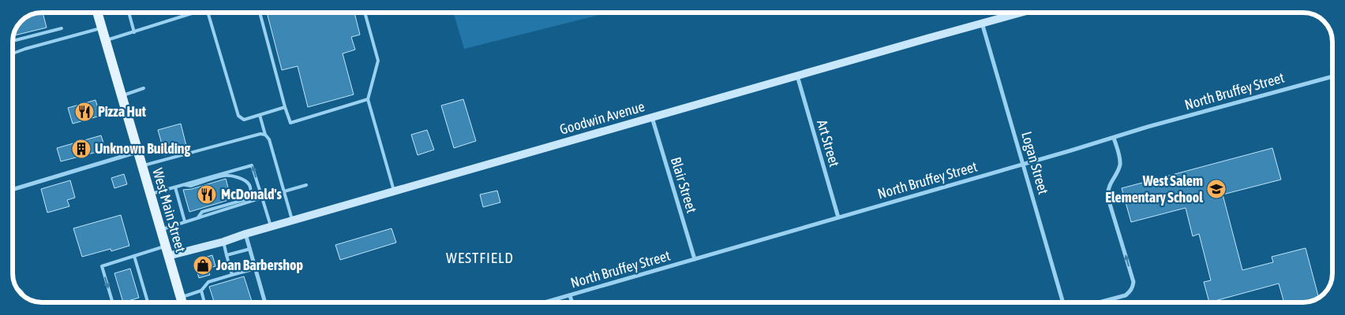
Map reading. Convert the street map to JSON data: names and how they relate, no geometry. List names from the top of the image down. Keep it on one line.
{"streets":{"main road":["West Main Street"],"street":["North Bruffey Street","Goodwin Avenue","Art Street","Logan Street","Blair Street"]},"crossings":[["North Bruffey Street","Art Street"],["North Bruffey Street","Logan Street"],["North Bruffey Street","Blair Street"],["Goodwin Avenue","Art Street"],["Goodwin Avenue","Logan Street"],["Goodwin Avenue","Blair Street"],["Goodwin Avenue","West Main Street"]],"districts":["WESTFIELD"],"places":{"restaurant":["Pizza Hut","McDonald's"],"building":["Unknown Building"],"school or university":["West Salem Elementary School"],"shop":["Joan Barbershop"]}}
